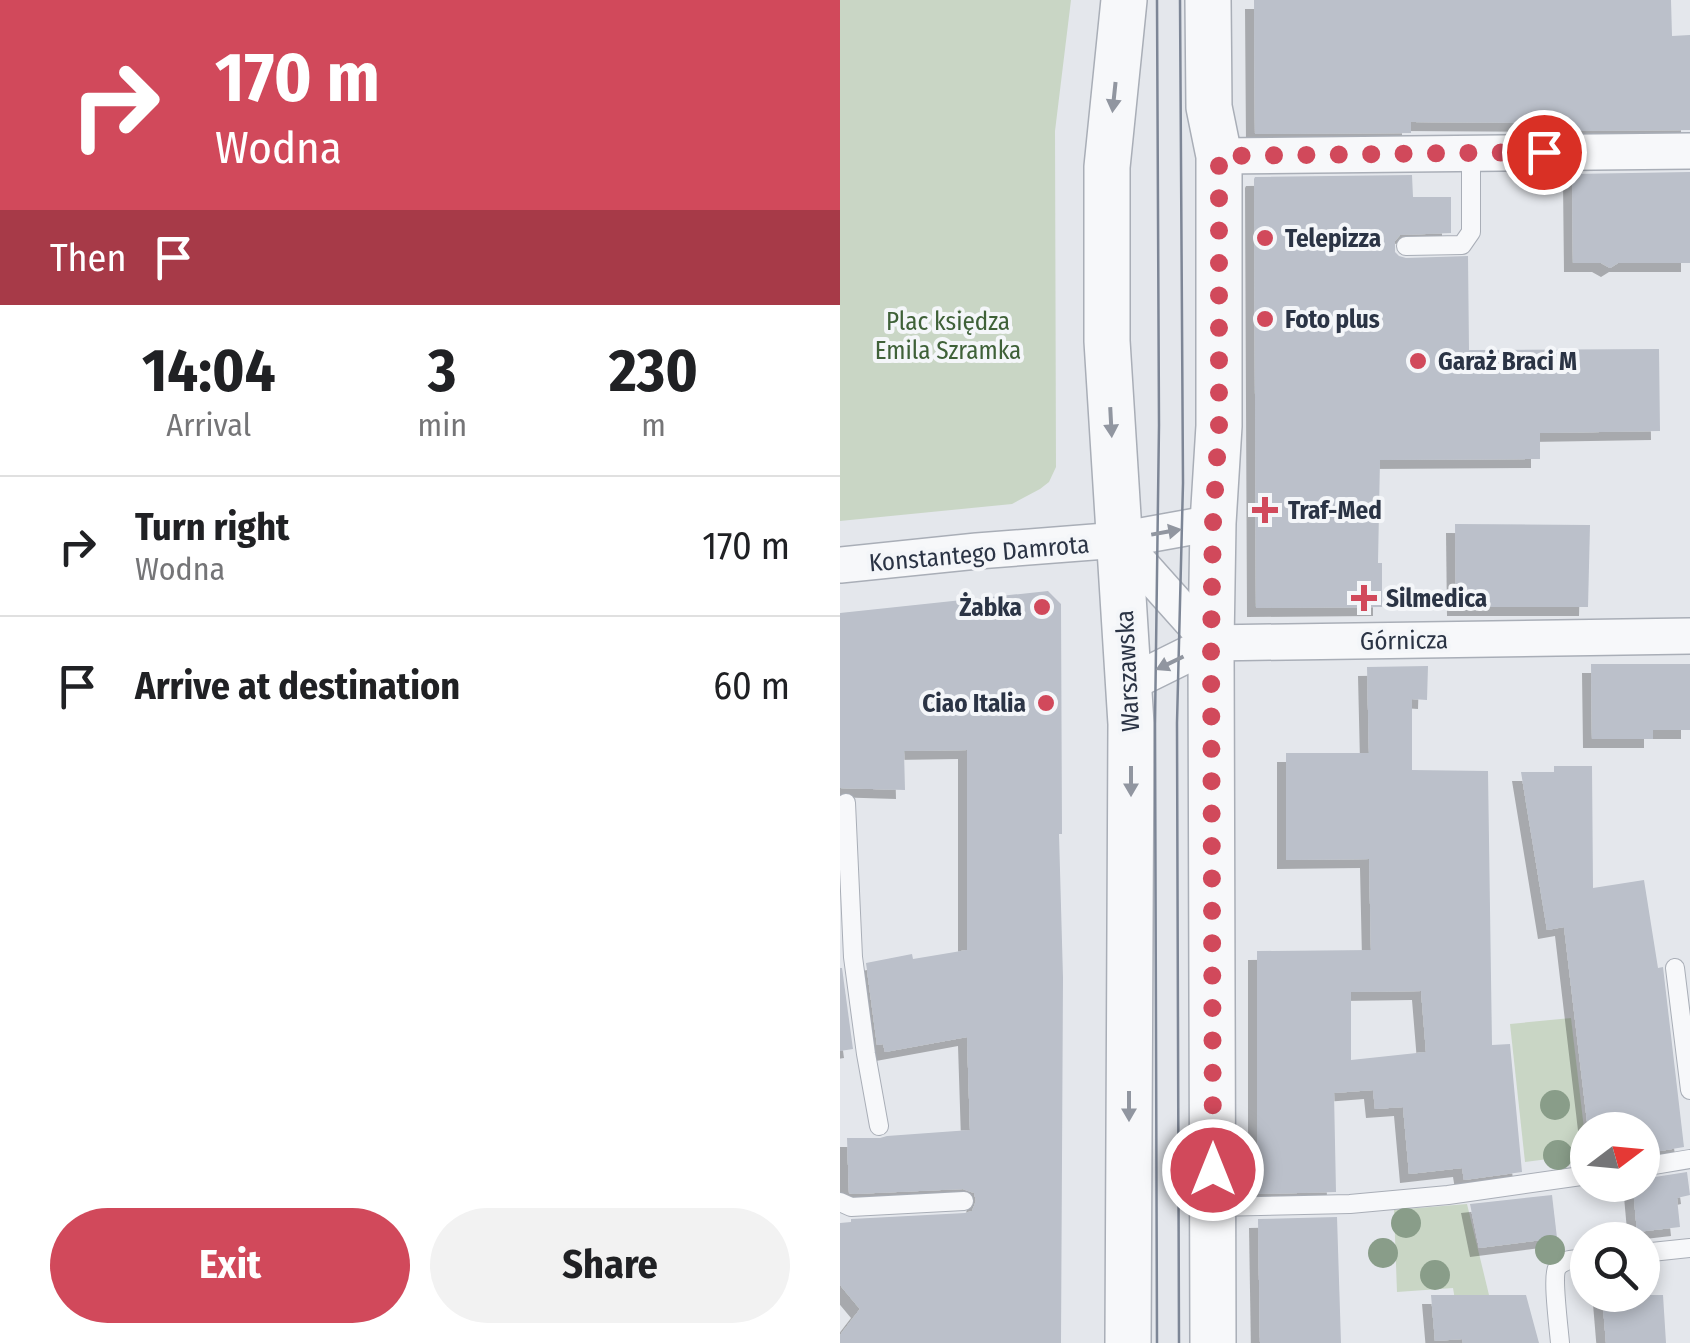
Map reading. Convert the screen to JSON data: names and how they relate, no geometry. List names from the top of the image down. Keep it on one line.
{"streets":{"street":["Konstantego Damrota","Górnicza","Warszawska"]},"crossings":[["Konstantego Damrota","Górnicza"],["Konstantego Damrota","Warszawska"],["Górnicza","Warszawska"]],"parks":["Plac księdza Emila Szramka"],"places":{"other":["Telepizza","Foto plus","Garaż Braci M","Żabka","Ciao Italia"],"health":["Traf-Med","Silmedica"]},"north":"right","page":{"turn":["170 m","Wodna"],"then":"Then","eta":["14:04","Arrival","3","min","230","m"],"list":[{"name":"Turn right","note":"Wodna","value":"170 m"},{"name":"Arrive at destination","value":"60 m"}],"buttons":["Exit","Share"]}}
